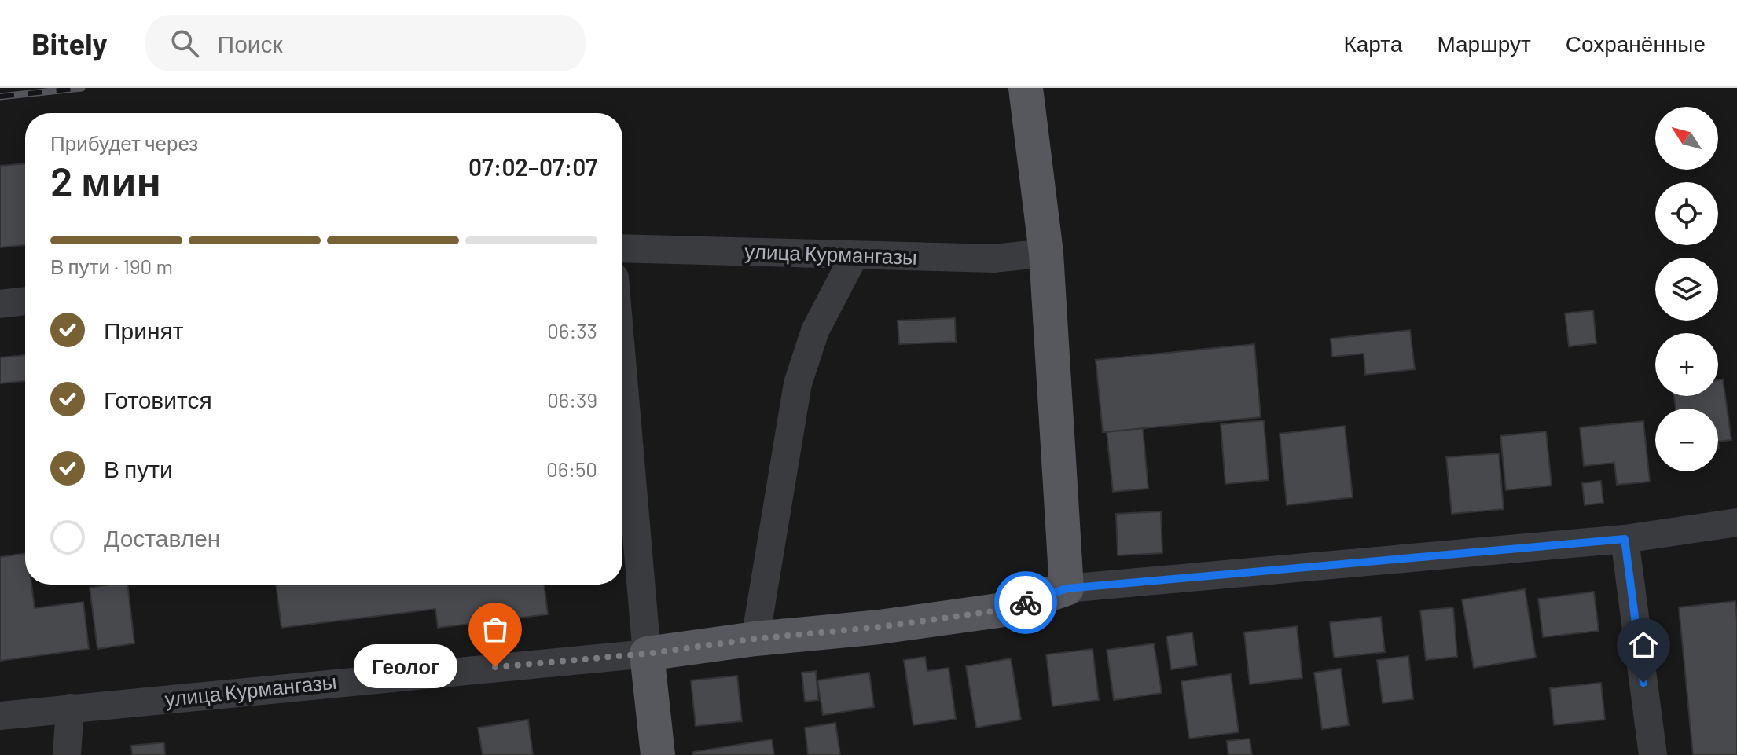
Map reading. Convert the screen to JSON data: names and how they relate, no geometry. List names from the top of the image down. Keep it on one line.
{"streets":{"main road":["улица Курмангазы"]},"places":["Геолог"],"north":"top left","page":{"header":"Bitely","search":"Поиск","nav":["Карта","Маршрут","Сохранённые"],"map_buttons":["+","−"],"heading":["2 мин","Прибудет через","07:02–07:07"],"bar":"В пути · 190 m","list":[["Принят","06:33"],["Готовится","06:39"],["В пути","06:50"],"Доставлен"],"bubble":"Геолог"}}
